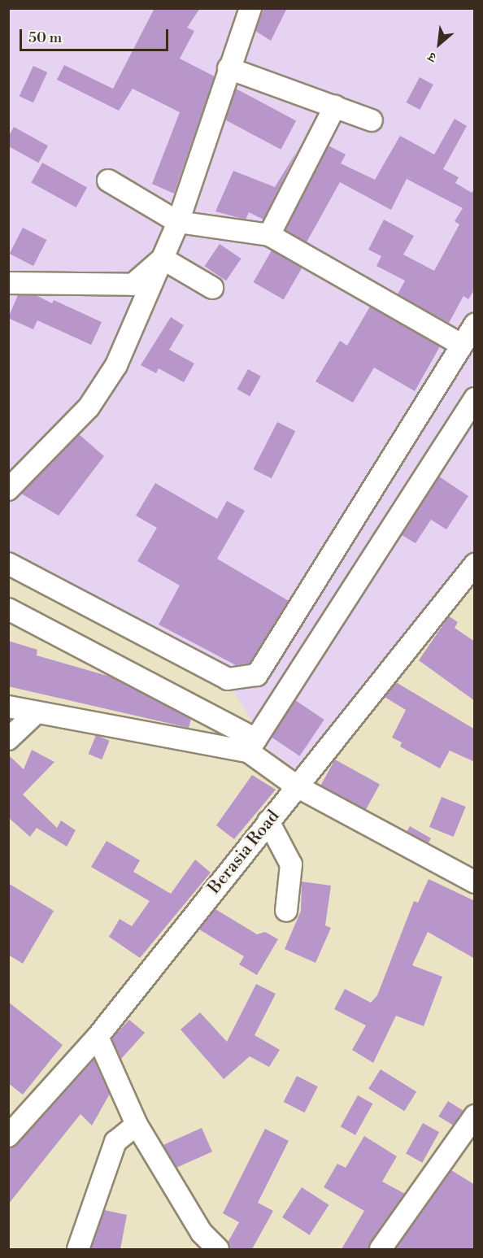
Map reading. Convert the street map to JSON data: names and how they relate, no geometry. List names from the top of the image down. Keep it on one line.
{"streets":{"street":["Berasia Road"]},"scale_bar":"50 m","north":"bottom left"}
